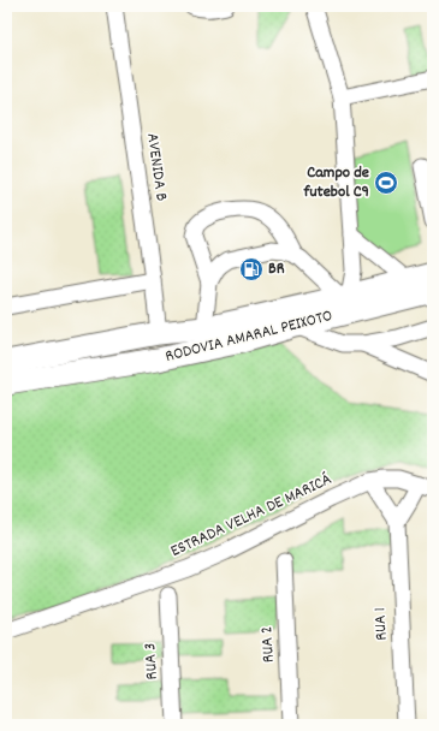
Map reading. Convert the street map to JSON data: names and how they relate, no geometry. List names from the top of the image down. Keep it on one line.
{"streets":{"highway":["RODOVIA AMARAL PEIXOTO"],"street":["AVENIDA B","ESTRADA VELHA DE MARICÁ","RUA 1","RUA 2","RUA 3"]},"crossings":[["AVENIDA B","RODOVIA AMARAL PEIXOTO"]],"places":{"sports":["Campo de futebol C9"],"fuel station":["BR"]}}
